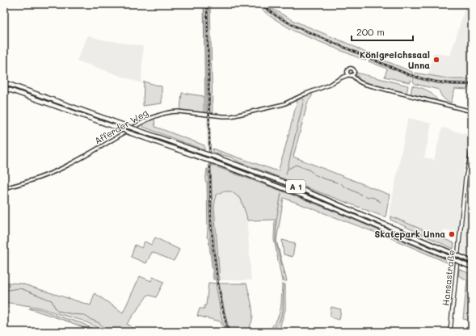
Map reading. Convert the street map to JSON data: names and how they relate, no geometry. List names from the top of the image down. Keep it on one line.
{"streets":{"highway":["A 1"],"main road":["Hansastraße"],"street":["Afferder Weg"]},"places":["Königreichssaal Unna","Skatepark Unna"],"scale_bar":"200 m"}
